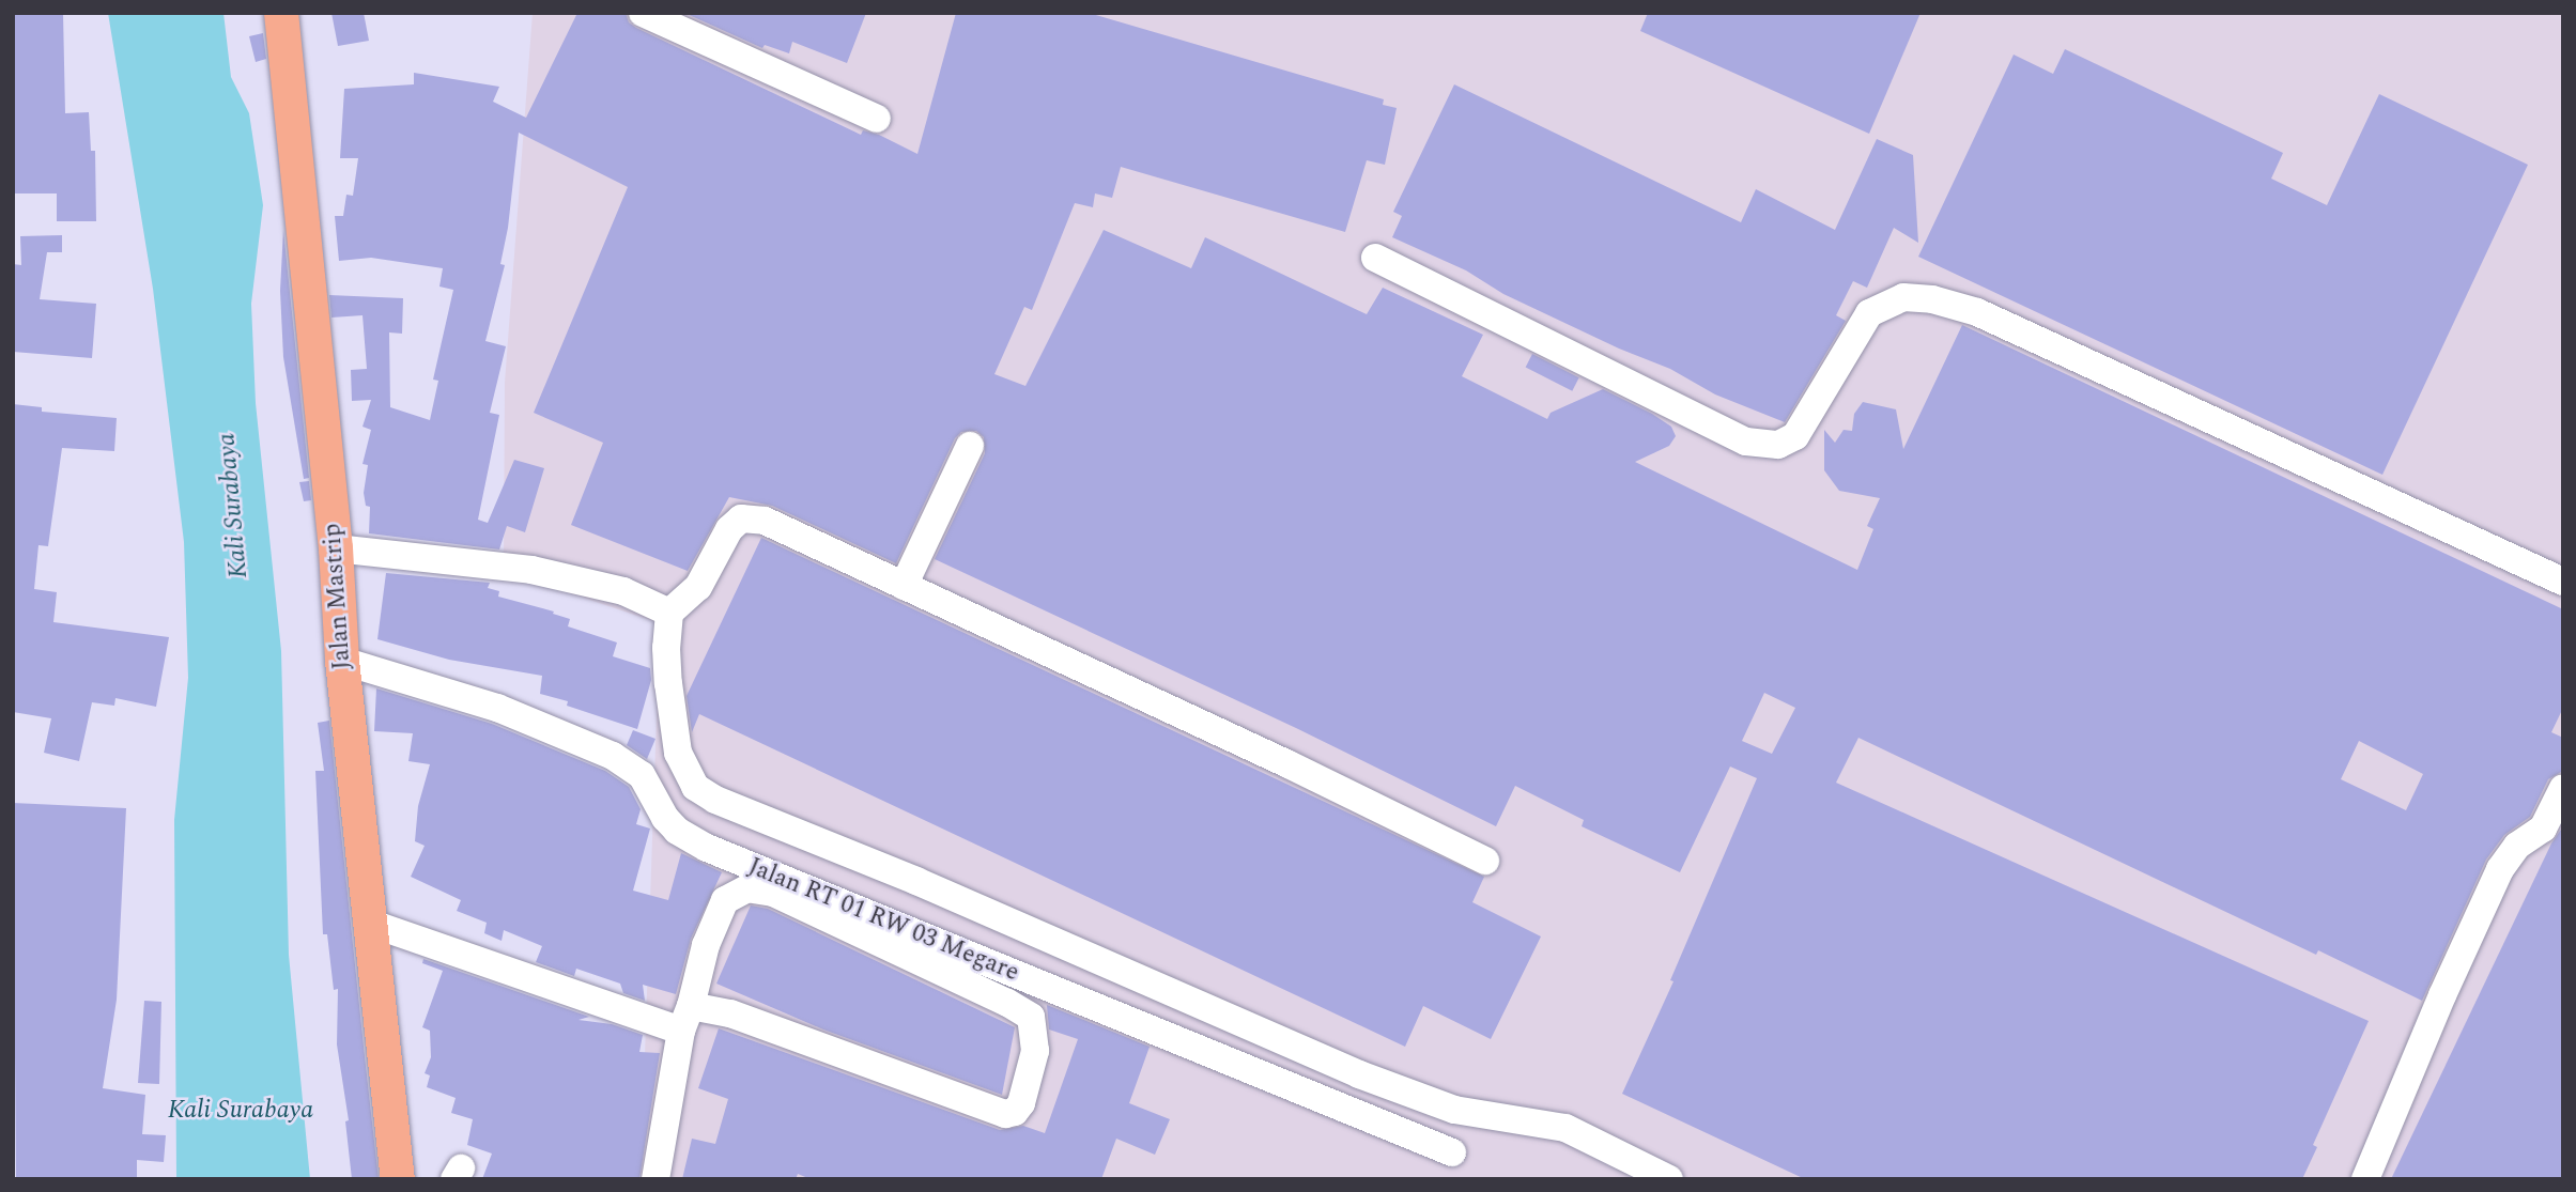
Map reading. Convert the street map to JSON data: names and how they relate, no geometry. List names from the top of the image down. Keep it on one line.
{"streets":{"main road":["Jalan Mastrip"],"street":["Jalan RT 01 RW 03 Megare"]},"crossings":[["Jalan Mastrip","Jalan RT 01 RW 03 Megare"]],"water":["Kali Surabaya"]}
